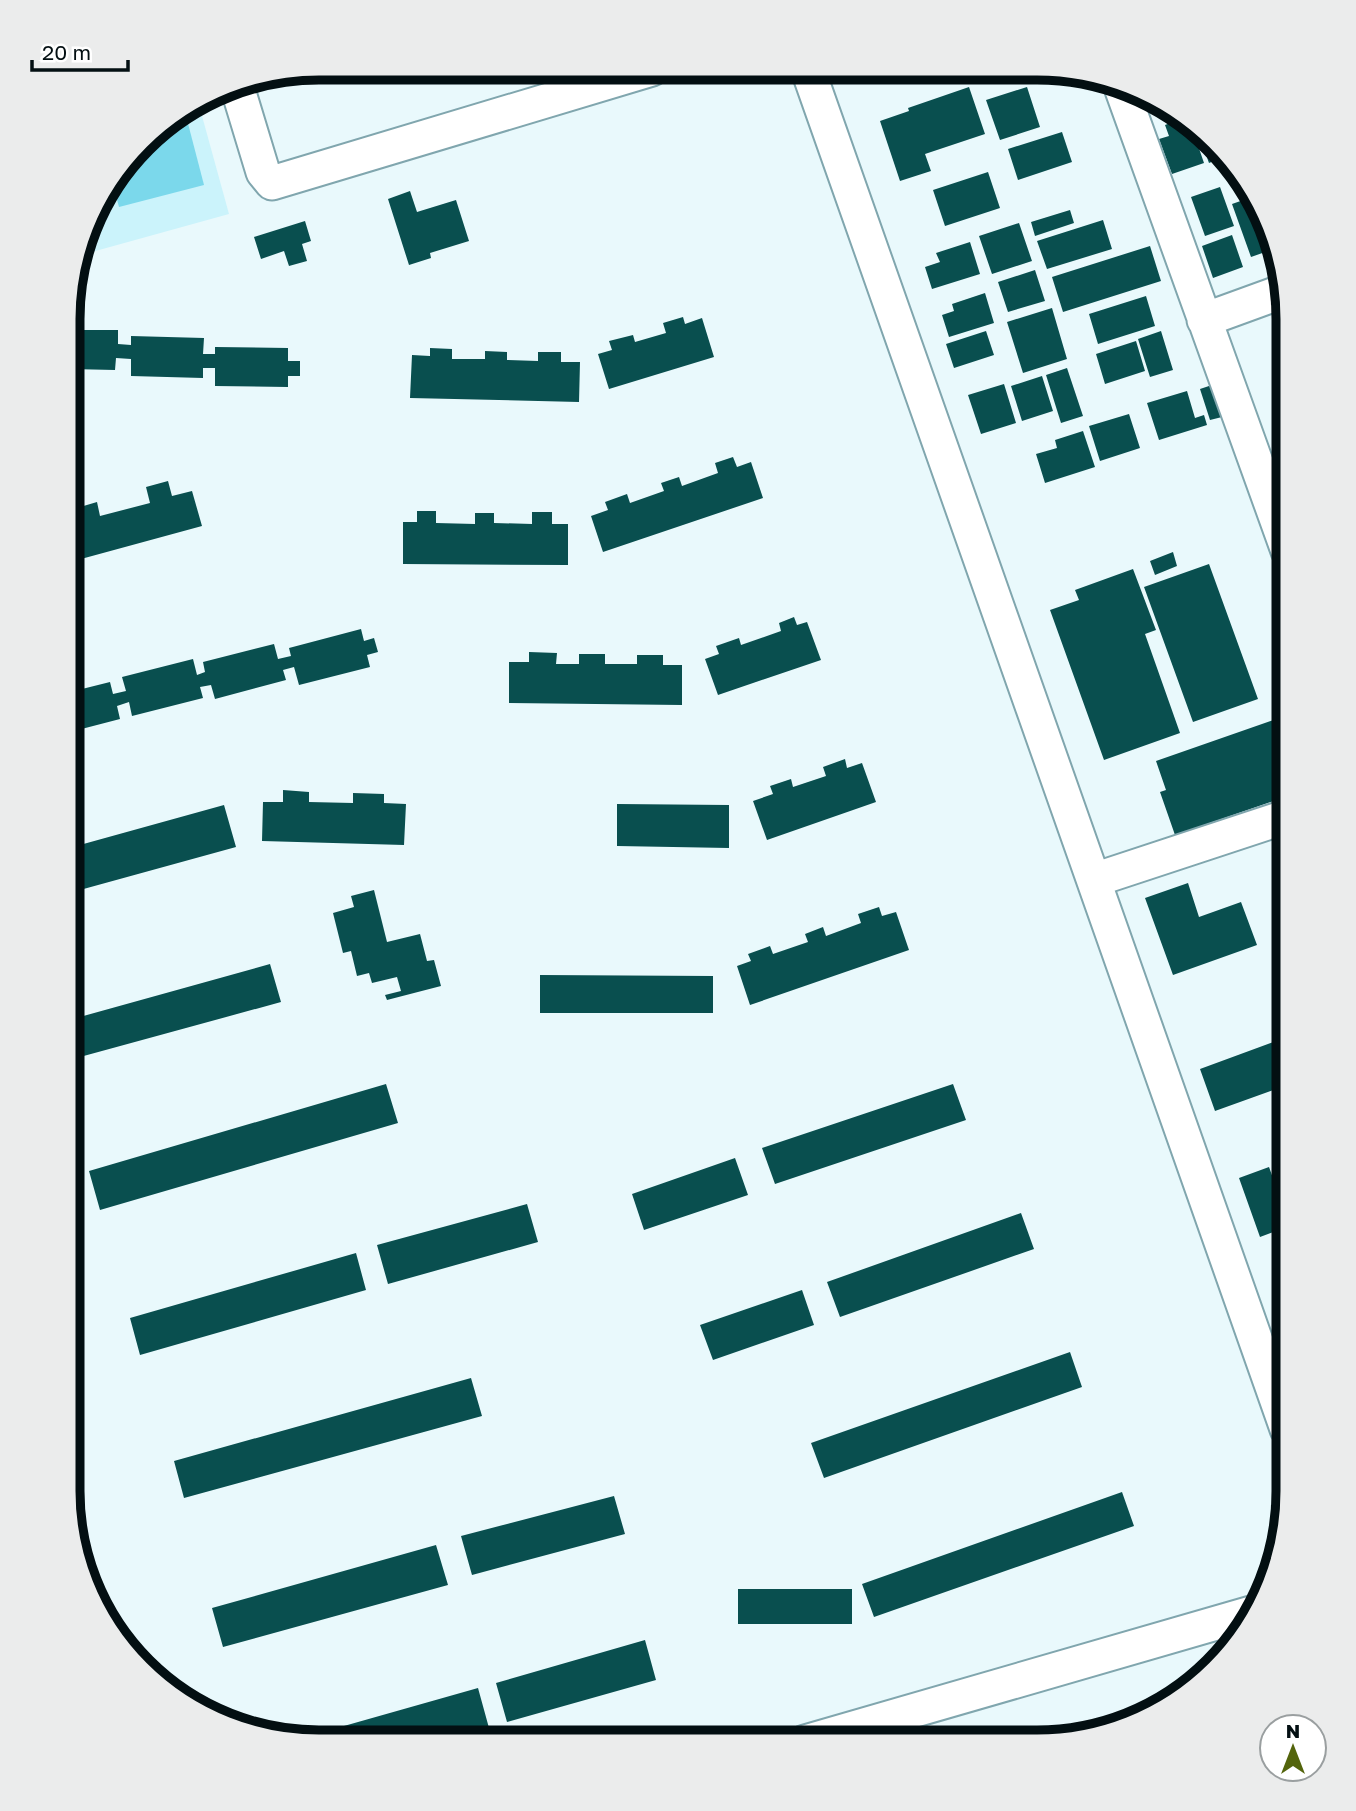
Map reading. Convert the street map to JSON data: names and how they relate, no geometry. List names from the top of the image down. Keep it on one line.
{"scale_bar":"20 m","north":"top"}
